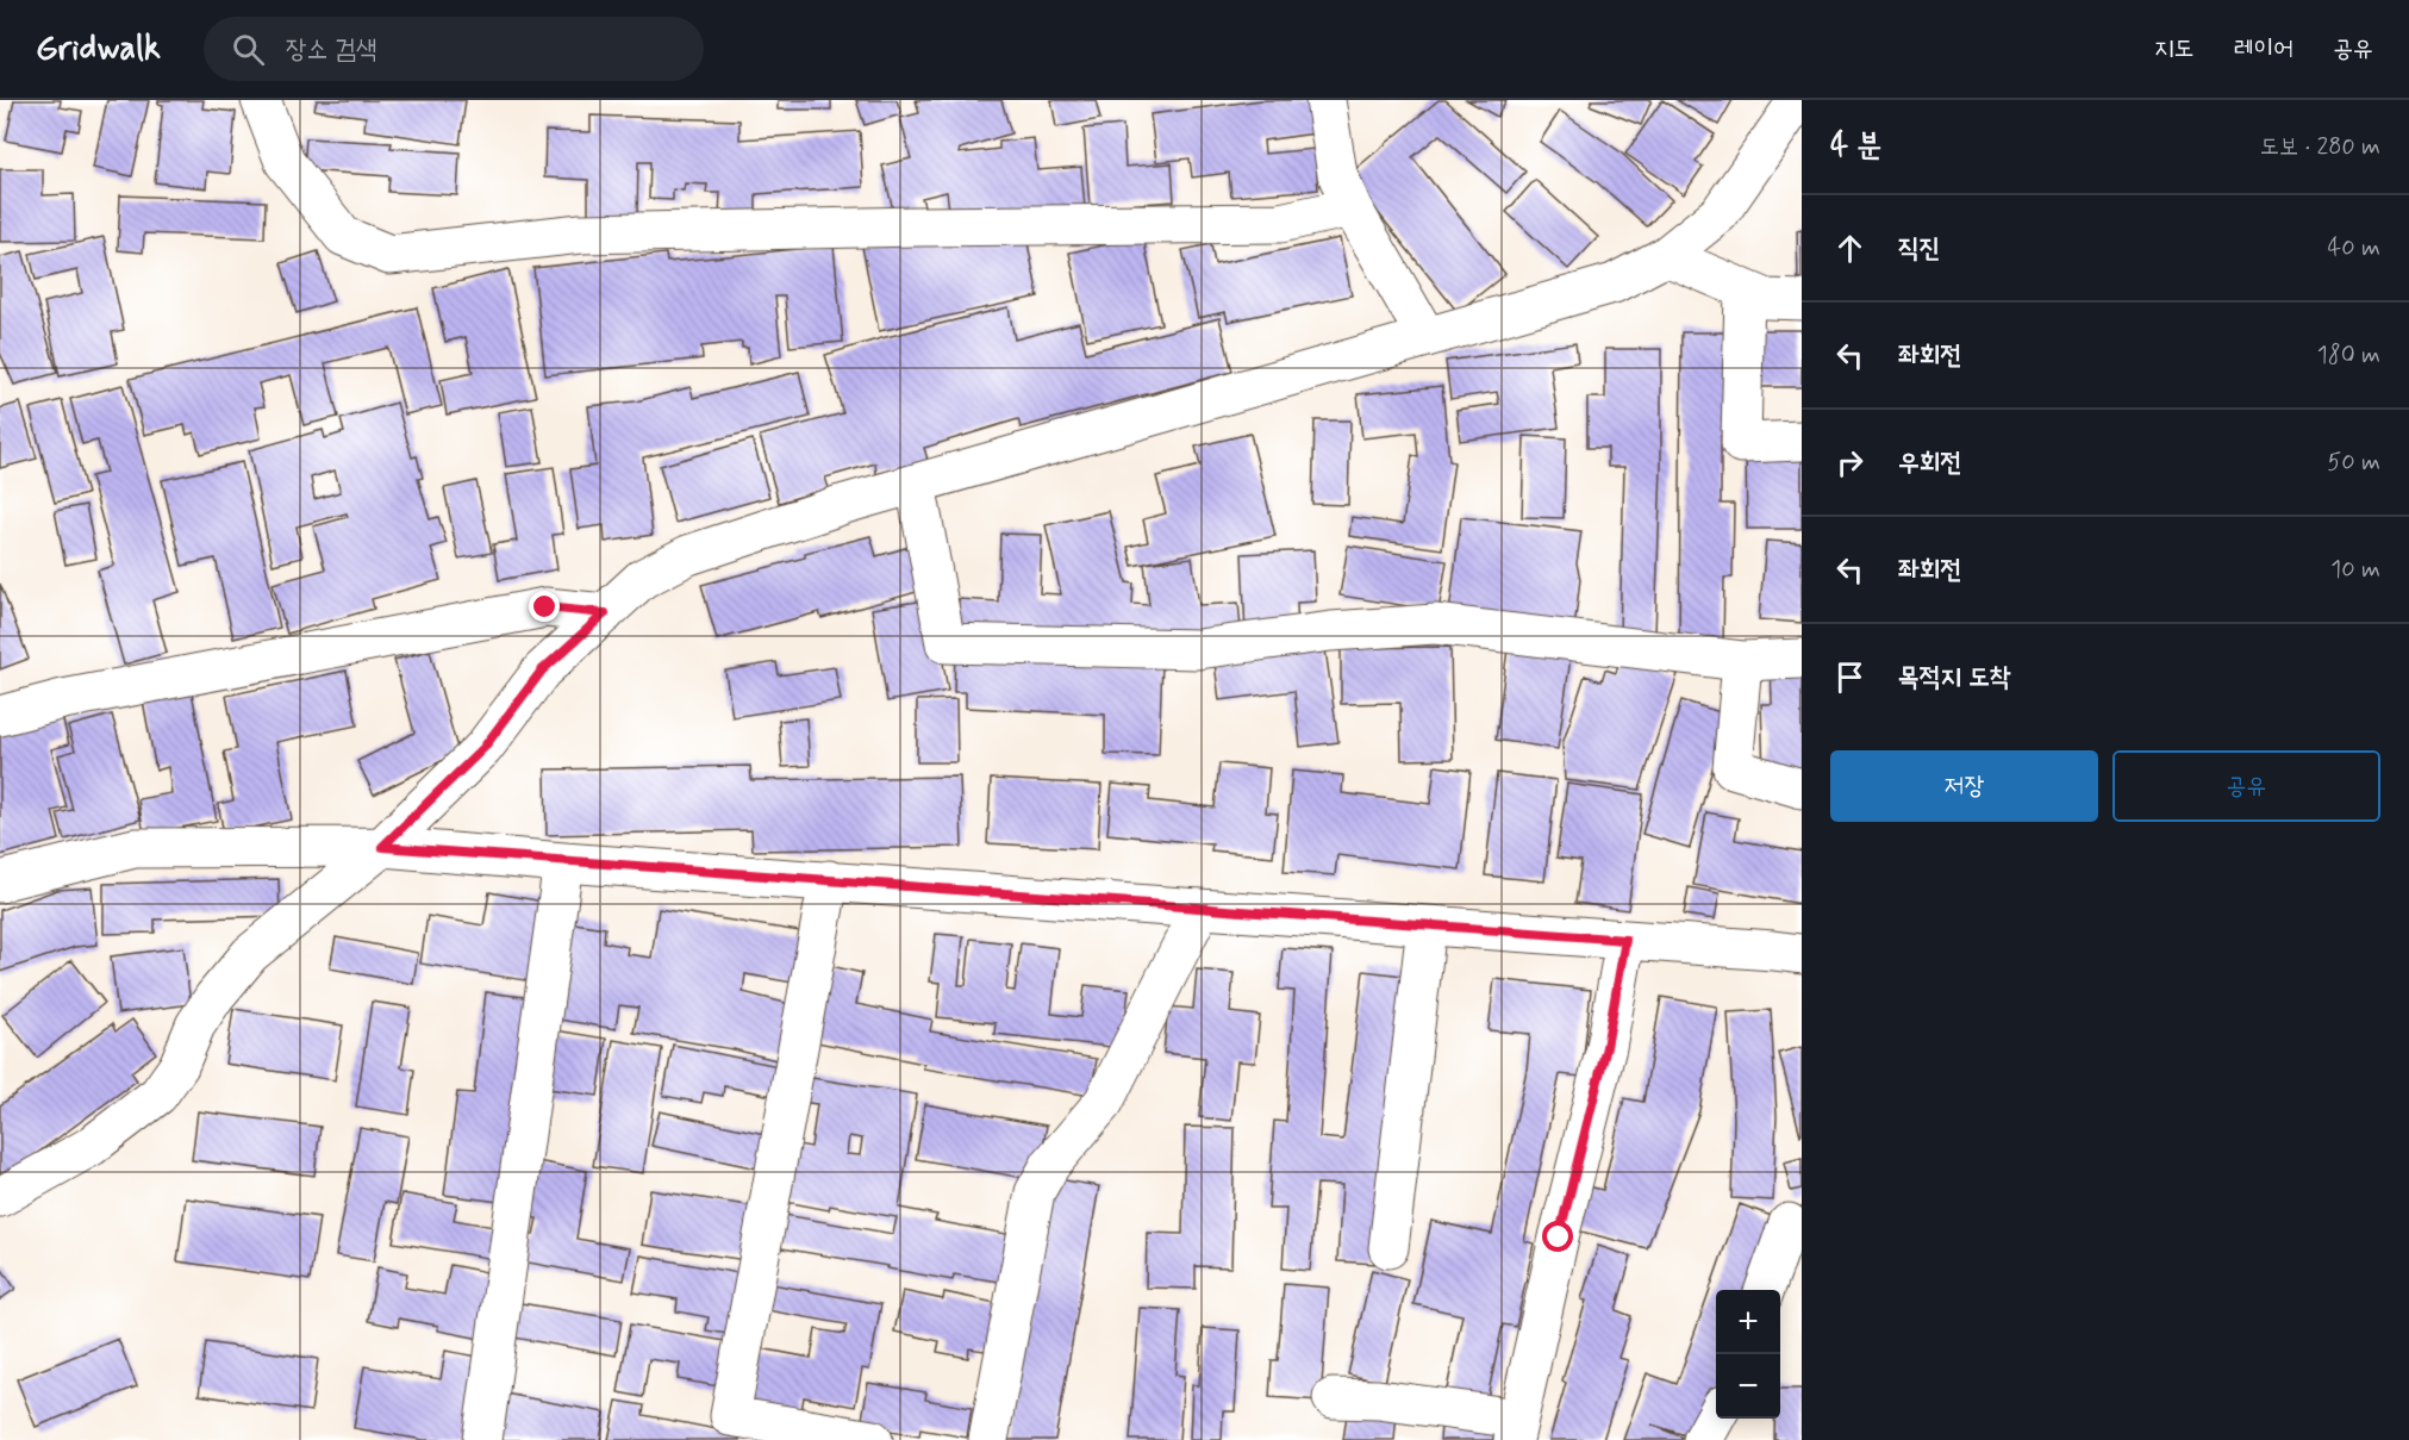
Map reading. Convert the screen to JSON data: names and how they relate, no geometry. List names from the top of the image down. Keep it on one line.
{"page":{"header":"Gridwalk","search":"장소 검색","nav":["지도","레이어","공유"],"heading":["4 분","도보 · 280 m"],"list":[["직진","40 m"],["좌회전","180 m"],["우회전","50 m"],["좌회전","10 m"],"목적지 도착"],"buttons":["저장","공유"],"map_buttons":["+","−"]}}
